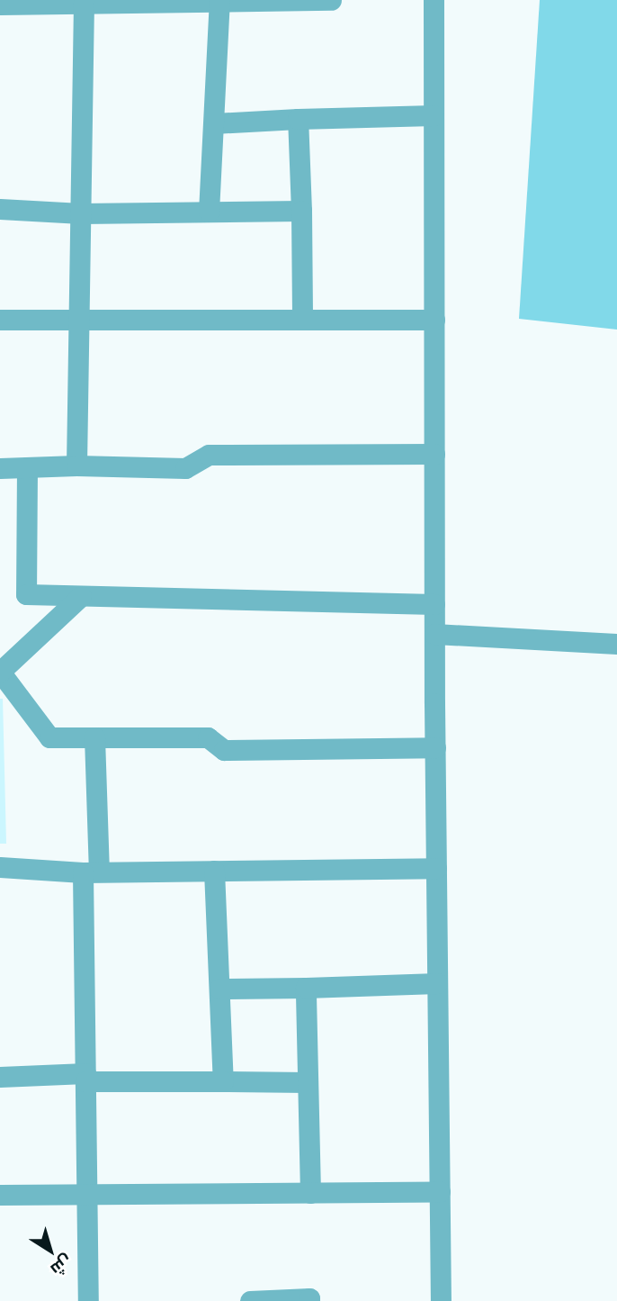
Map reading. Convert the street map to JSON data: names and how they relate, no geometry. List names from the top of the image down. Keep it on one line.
{"north":"bottom right"}
